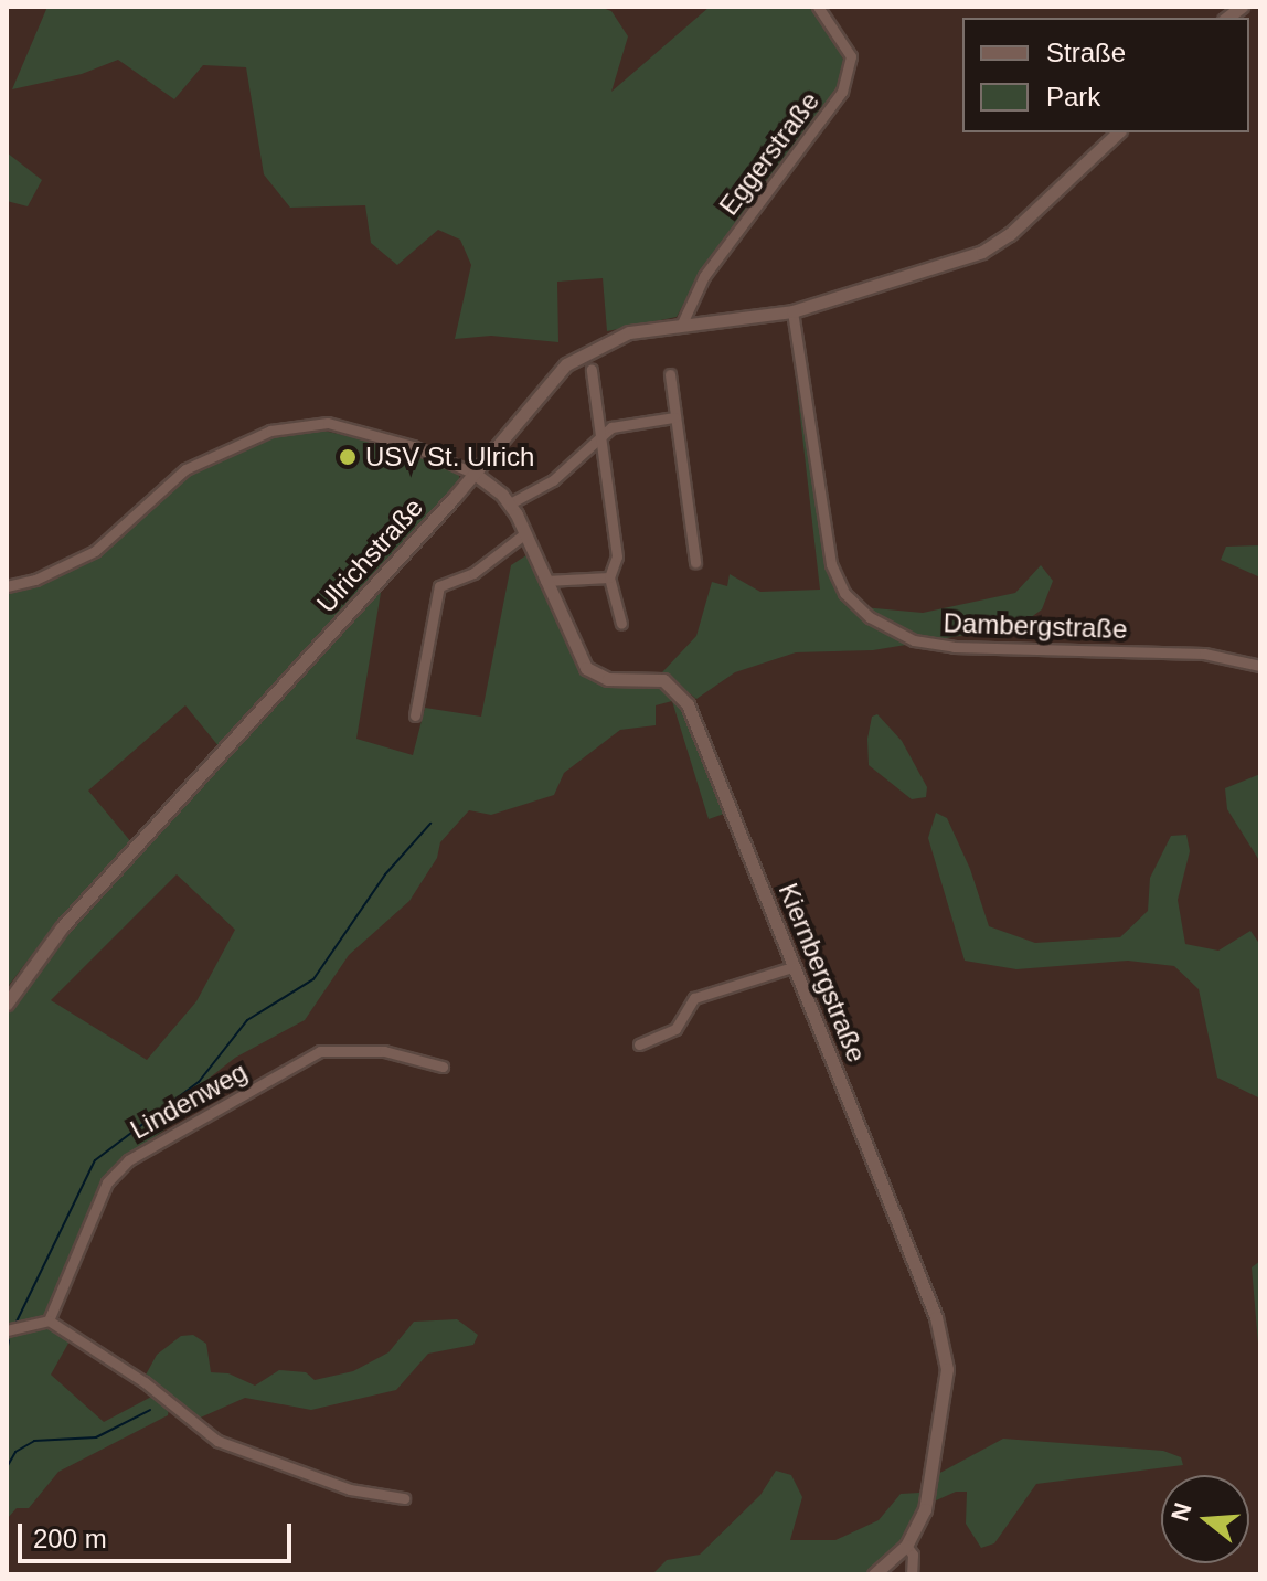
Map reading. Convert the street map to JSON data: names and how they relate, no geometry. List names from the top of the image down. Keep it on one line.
{"streets":{"street":["Eggerstraße","Ulrichstraße","Dambergstraße","Kiernbergstraße","Lindenweg"]},"crossings":[["Eggerstraße","Ulrichstraße"],["Ulrichstraße","Dambergstraße"],["Ulrichstraße","Kiernbergstraße"]],"places":["USV St. Ulrich"],"legend":["Straße","Park"],"scale_bar":"200 m","north":"left"}
